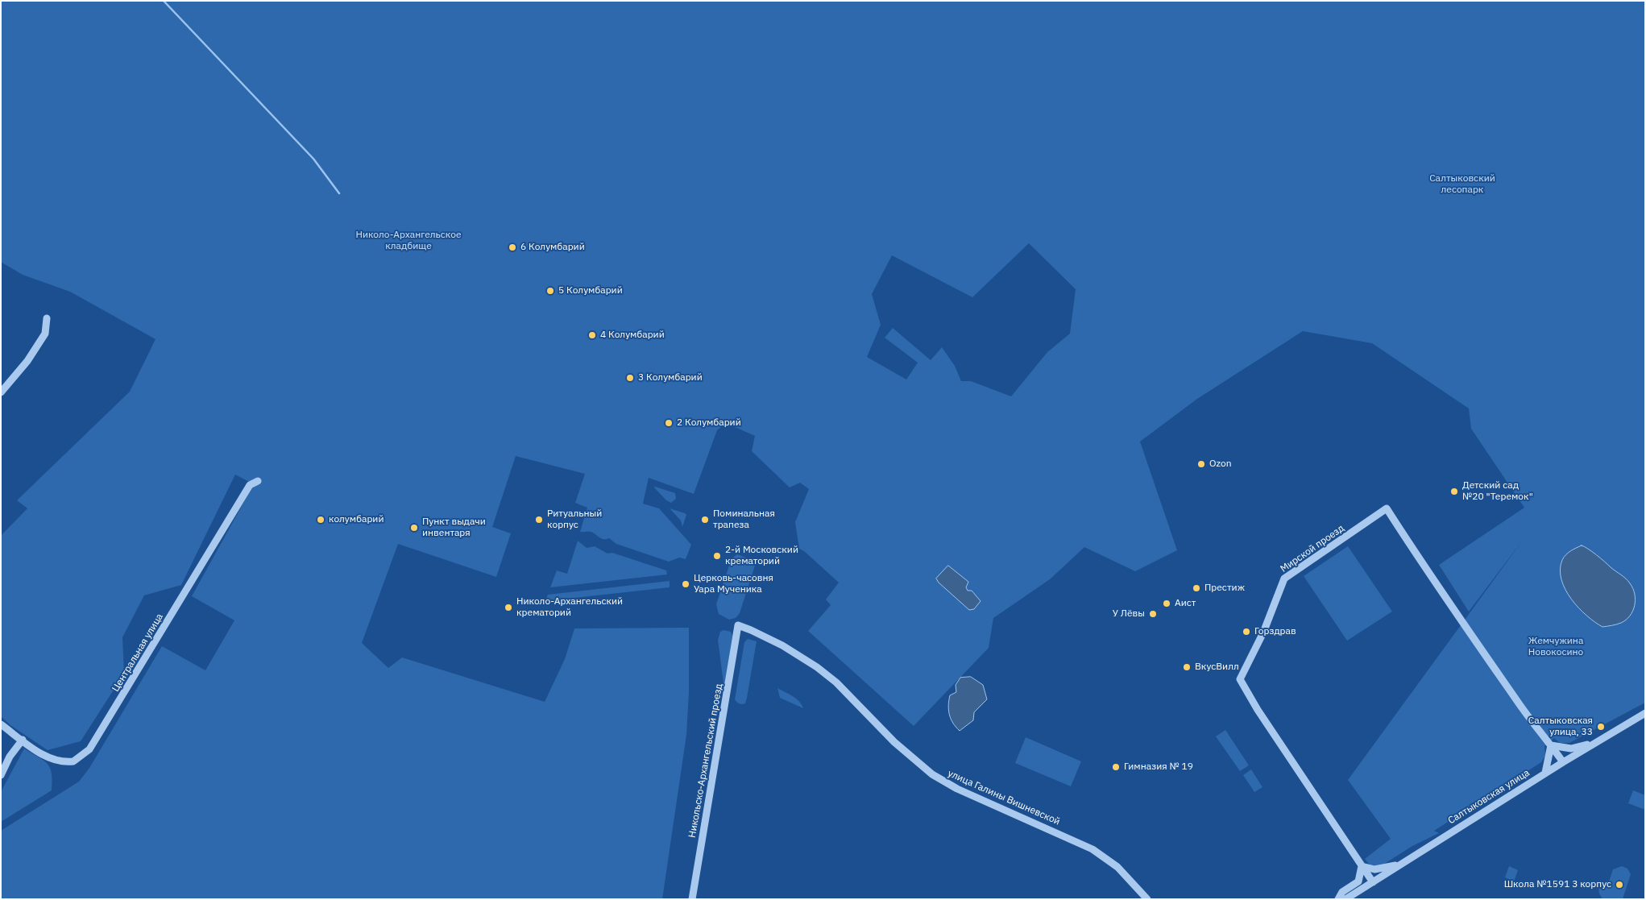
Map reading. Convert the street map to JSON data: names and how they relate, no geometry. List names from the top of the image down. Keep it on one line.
{"streets":{"street":["Мирской проезд","Центральная улица","Никольско-Архангельский проезд","Салтыковская улица","улица Галины Вишневской"]},"crossings":[["Мирской проезд","Салтыковская улица"],["Никольско-Архангельский проезд","улица Галины Вишневской"]],"parks":["Салтыковский лесопарк","Николо-Архангельское кладбище","Жемчужина Новокосино"],"places":["6 Колумбарий","5 Колумбарий","4 Колумбарий","3 Колумбарий","2 Колумбарий","Ozon","Детский сад №20 \"Теремок\"","колумбарий","Ритуальный корпус","Поминальная трапеза","Пункт выдачи инвентаря","2-й Московский крематорий","Церковь-часовня Уара Мученика","Престиж","Аист","Николо-Архангельский крематорий","У Лёвы","Горздрав","ВкусВилл","Салтыковская улица, 33","Гимназия № 19","Школа №1591 3 корпус"]}
